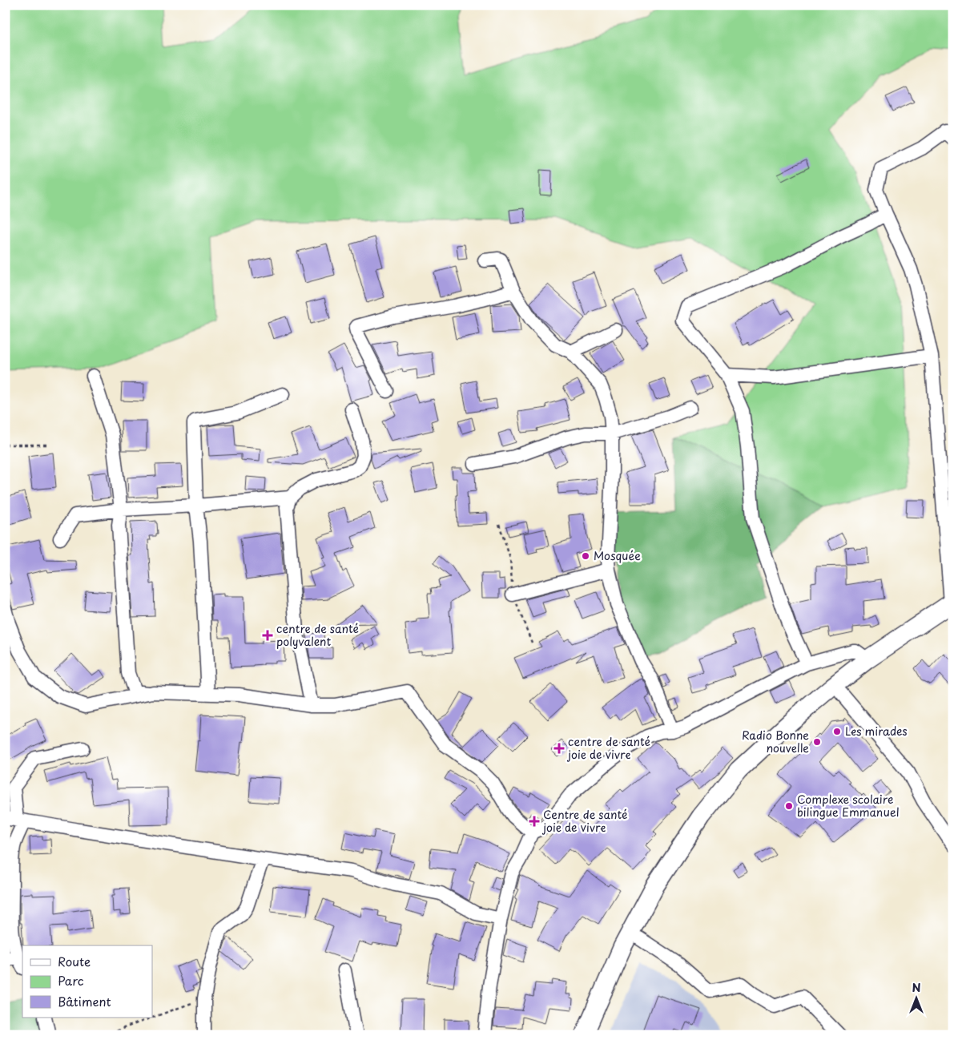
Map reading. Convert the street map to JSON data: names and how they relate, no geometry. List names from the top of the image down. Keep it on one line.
{"places":{"other":["Mosquée","Les mirades","Radio Bonne nouvelle","Complexe scolaire bilingue Emmanuel"],"health":["centre de santé polyvalent","centre de santé joie de vivre","Centre de santé joie de vivre"]},"legend":["Route","Parc","Bâtiment"],"north":"top"}
